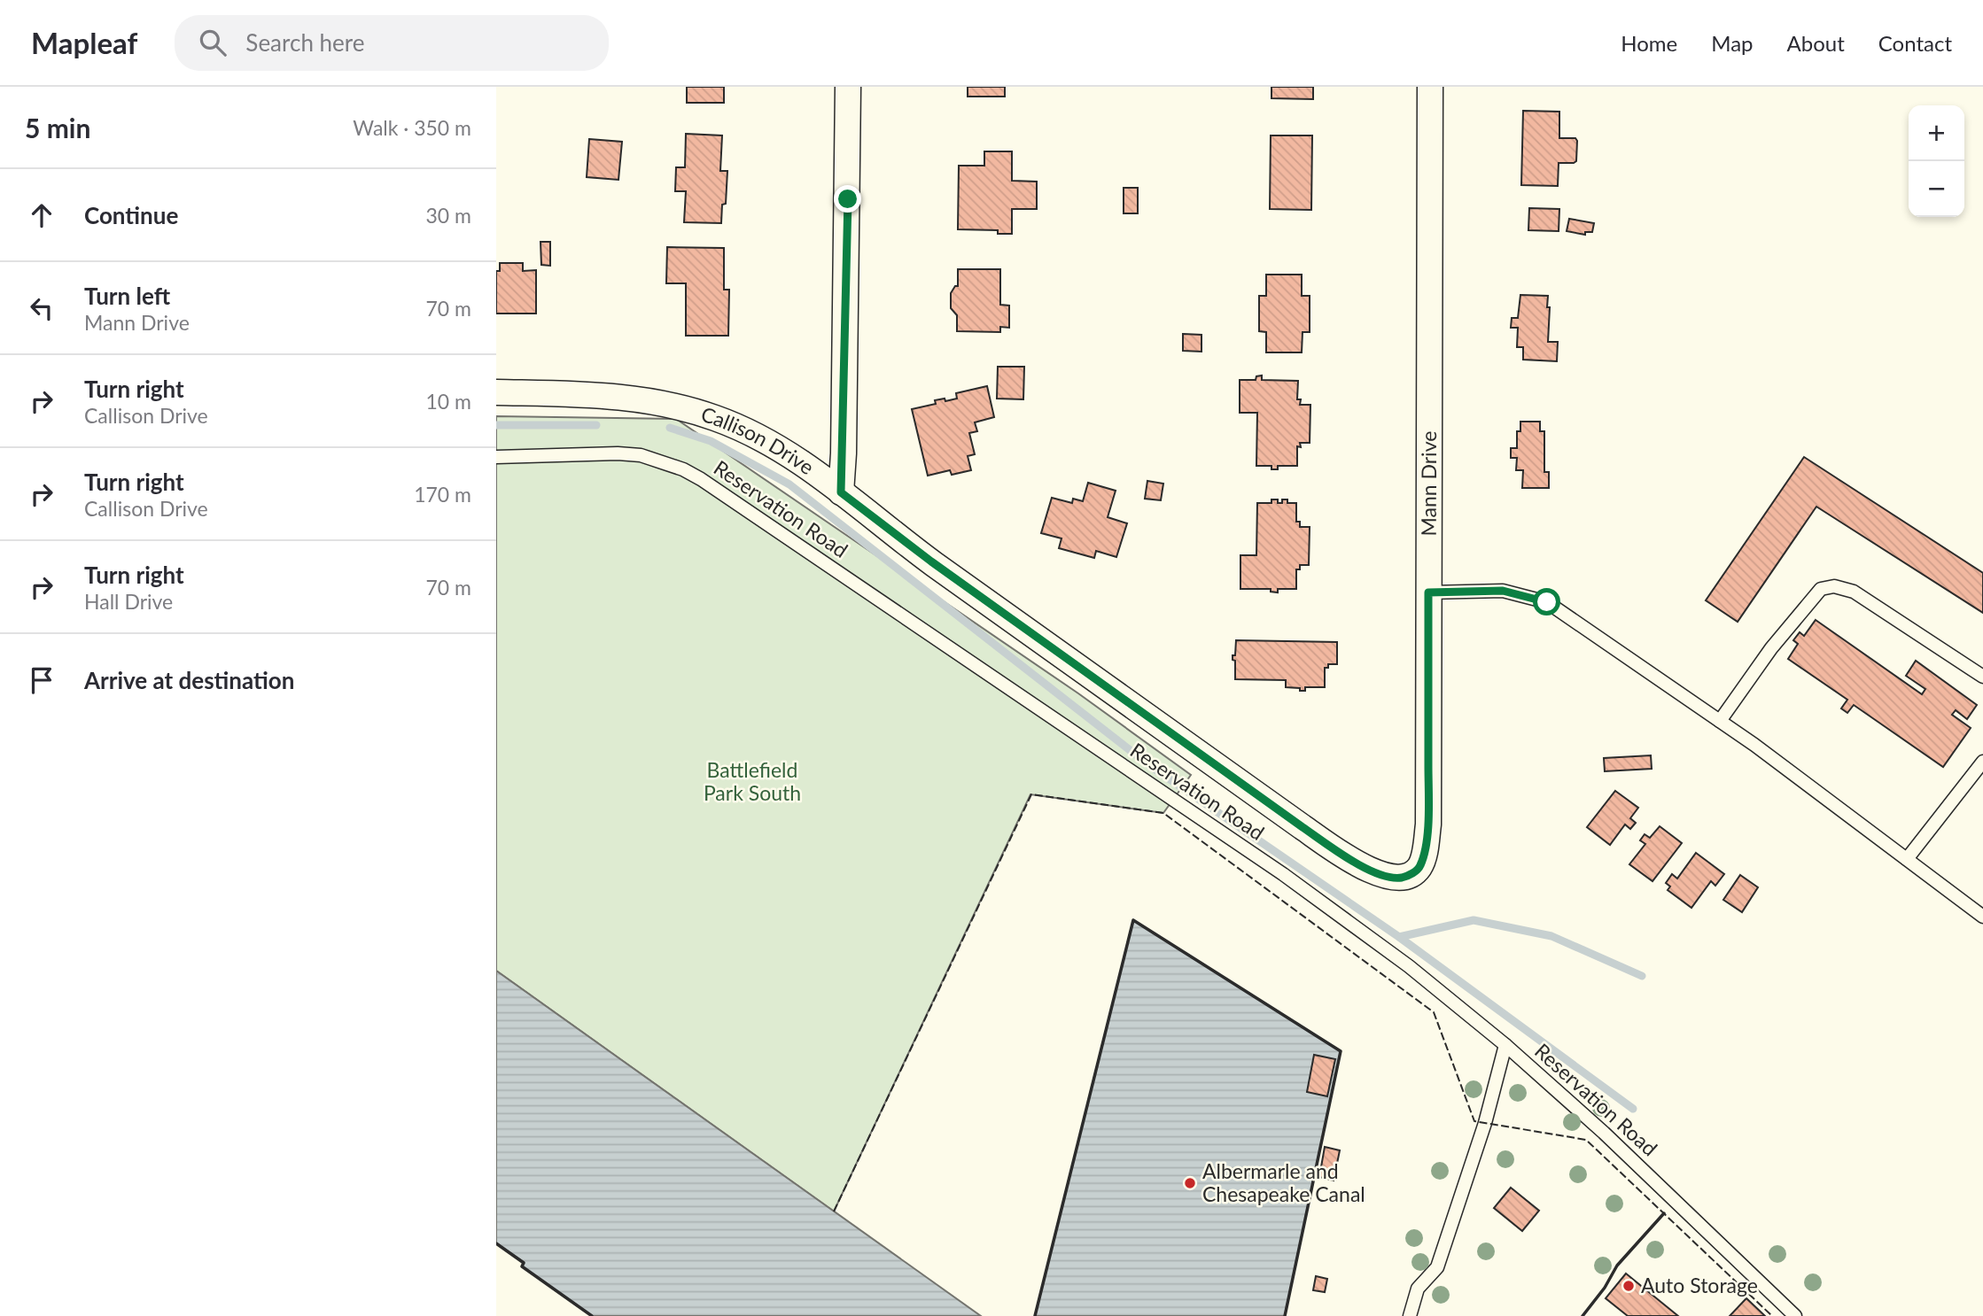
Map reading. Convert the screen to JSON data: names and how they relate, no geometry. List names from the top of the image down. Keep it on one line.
{"streets":{"street":["Callison Drive","Mann Drive"],"lane":["Reservation Road"]},"crossings":[["Callison Drive","Mann Drive"]],"parks":["Battlefield Park South"],"places":["Albermarle and Chesapeake Canal","Auto Storage"],"page":{"header":"Mapleaf","search":"Search here","nav":["Home","Map","About","Contact"],"heading":["5 min","Walk · 350 m"],"map_buttons":["+","−"],"list":[["Continue","30 m"],["Turn left","Mann Drive","70 m"],["Turn right","Callison Drive","10 m"],["Turn right","Callison Drive","170 m"],["Turn right","Hall Drive","70 m"],"Arrive at destination"]}}
